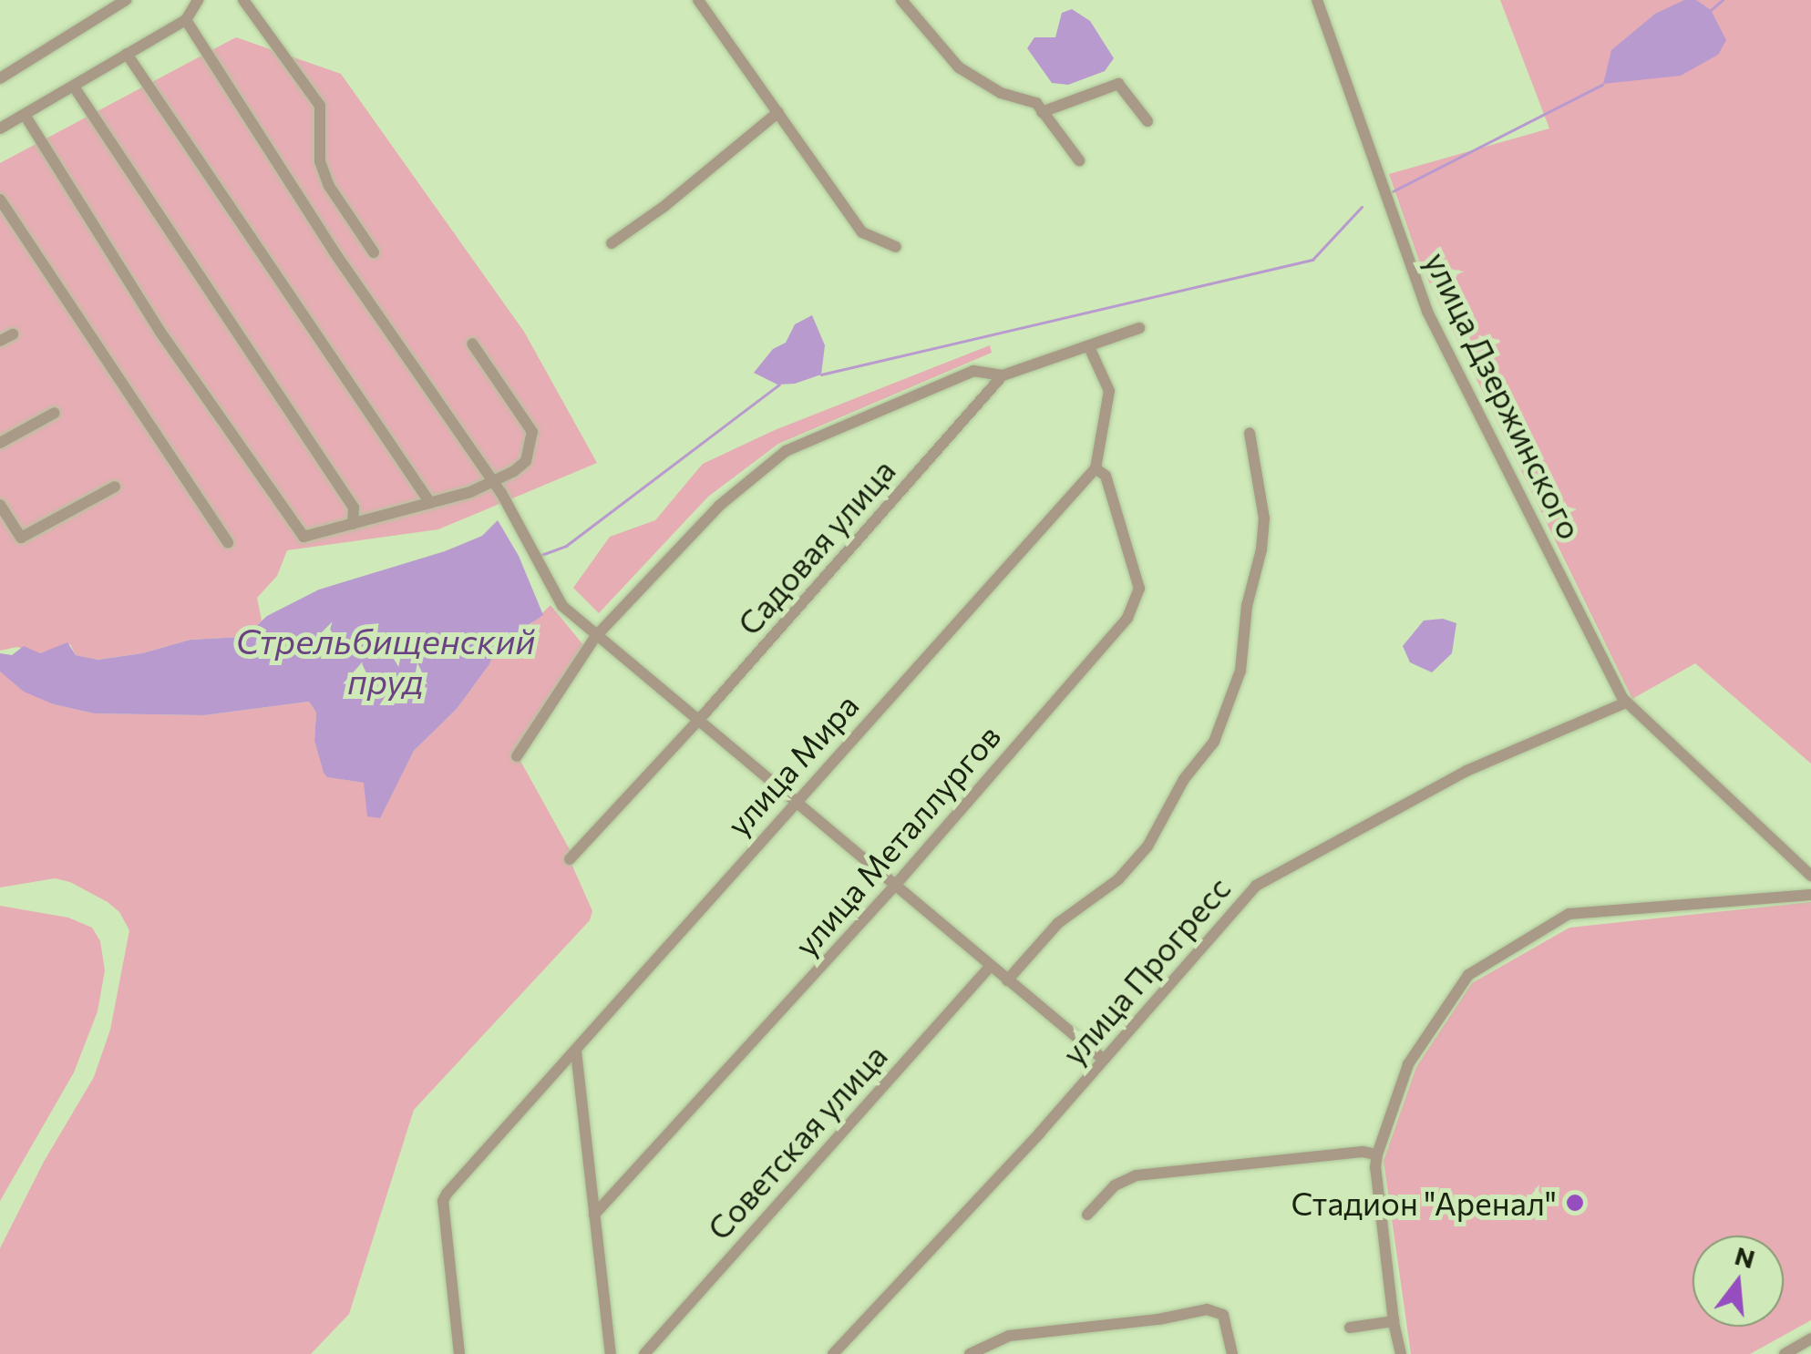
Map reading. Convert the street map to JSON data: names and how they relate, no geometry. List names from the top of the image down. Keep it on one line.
{"streets":{"street":["улица Дзержинского","Садовая улица","улица Мира","улица Металлургов","улица Прогресс","Советская улица"]},"crossings":[["улица Дзержинского","улица Прогресс"],["улица Мира","улица Металлургов"]],"water":["Стрельбищенский пруд"],"places":["Стадион \"Аренал\""],"north":"top"}
